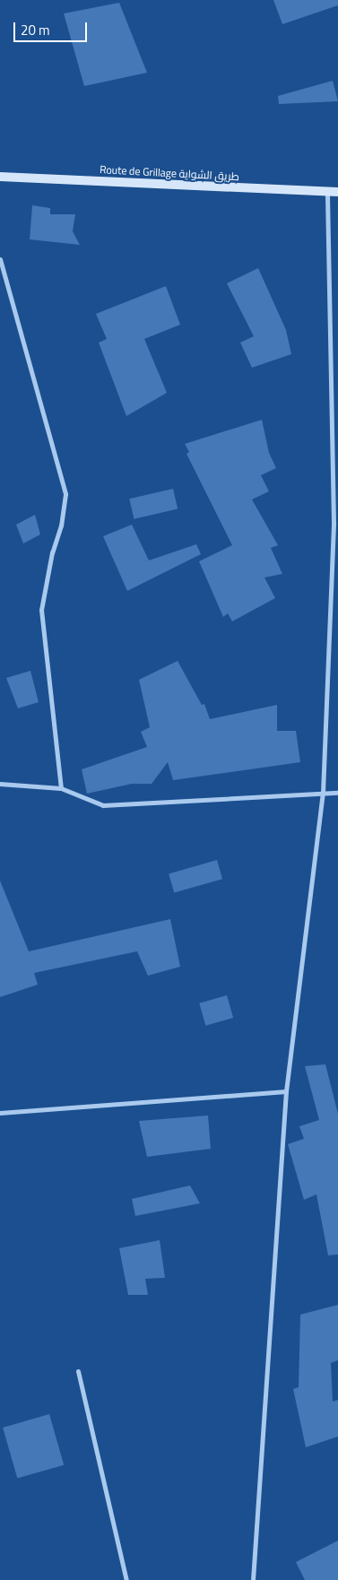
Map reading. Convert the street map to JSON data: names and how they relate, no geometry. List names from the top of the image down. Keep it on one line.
{"streets":{"street":["Route de Grillage طريق الشواية"]},"scale_bar":"20 m"}
